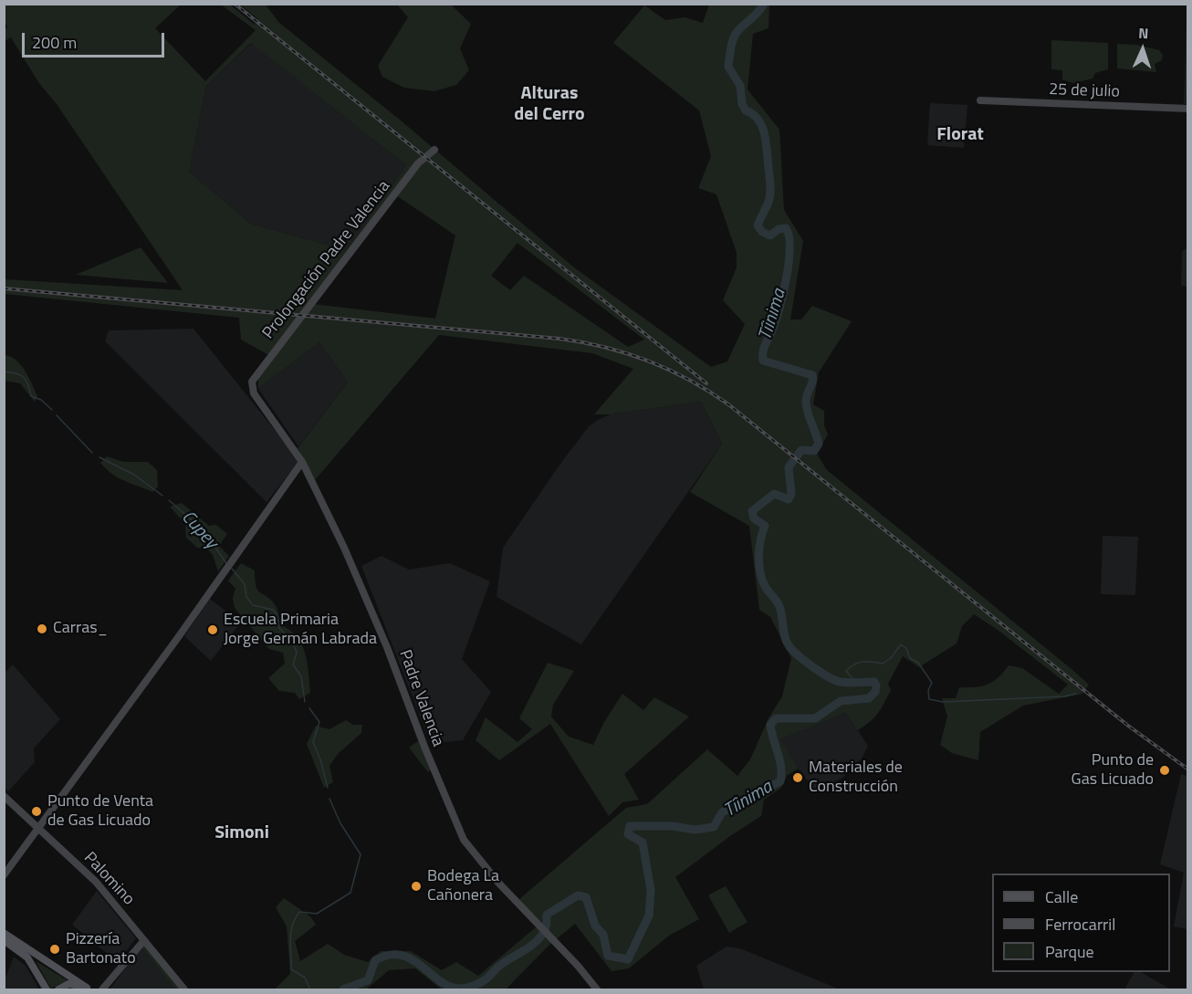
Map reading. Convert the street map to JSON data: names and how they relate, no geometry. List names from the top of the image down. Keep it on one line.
{"streets":{"street":["25 de julio","Prolongación Padre Valencia","Padre Valencia","Palomino"]},"crossings":[["Prolongación Padre Valencia","Padre Valencia"]],"districts":["Alturas del Cerro","Florat","Simoni"],"water":["Tíinima","Cupey"],"places":["Carras_","Escuela Primaria Jorge Germán Labrada","Punto de Gas Licuado","Materiales de Construcción","Punto de Venta de Gas Licuado","Bodega La Cañonera","Pizzería Bartonato"],"legend":["Calle","Ferrocarril","Parque"],"scale_bar":"200 m","north":"top"}
